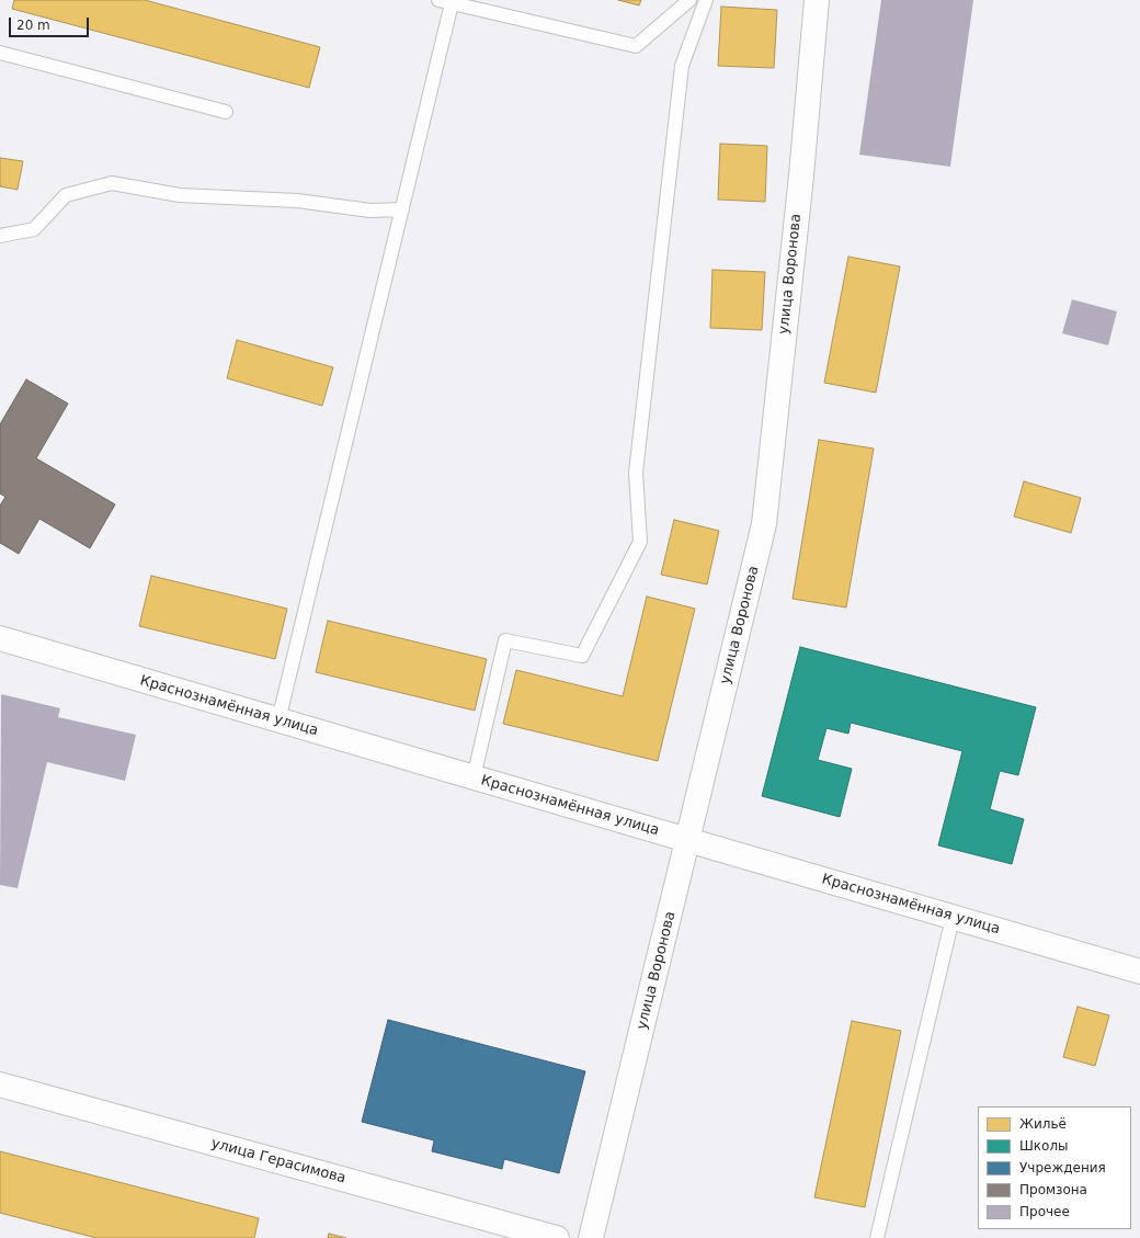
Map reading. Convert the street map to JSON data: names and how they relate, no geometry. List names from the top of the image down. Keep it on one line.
{"streets":{"street":["улица Воронова","Краснознамённая улица","улица Герасимова"]},"crossings":[["улица Воронова","Краснознамённая улица"]],"legend":["Жильё","Школы","Учреждения","Промзона","Прочее"],"scale_bar":"20 m"}
